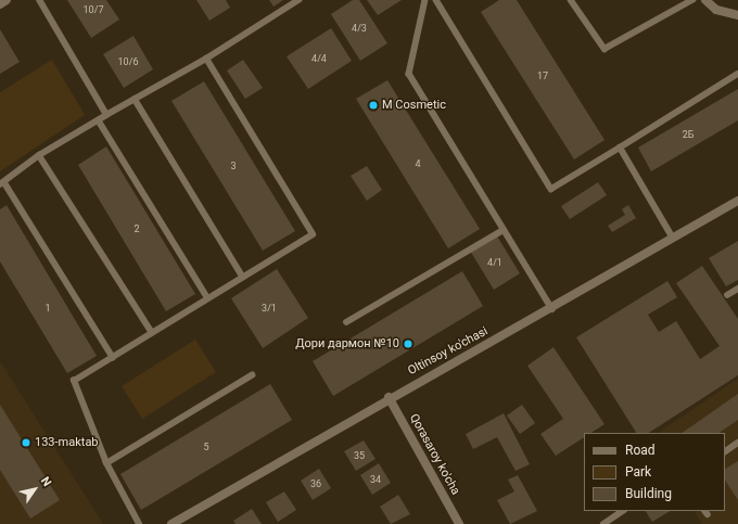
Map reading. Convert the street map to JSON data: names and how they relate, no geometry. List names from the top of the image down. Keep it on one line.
{"streets":{"street":["Oltinsoy ko'chasi","Qorasaroy ko'cha"]},"crossings":[["Oltinsoy ko'chasi","Qorasaroy ko'cha"]],"places":["M Cosmetic","Дори дармон №10","133-maktab"],"house_numbers":["10/7","4/3","4/4","10/6","17","2Б","4","3","2","4/1","1","3/1","5","35","34","36"],"legend":["Road","Park","Building"],"north":"top right"}
